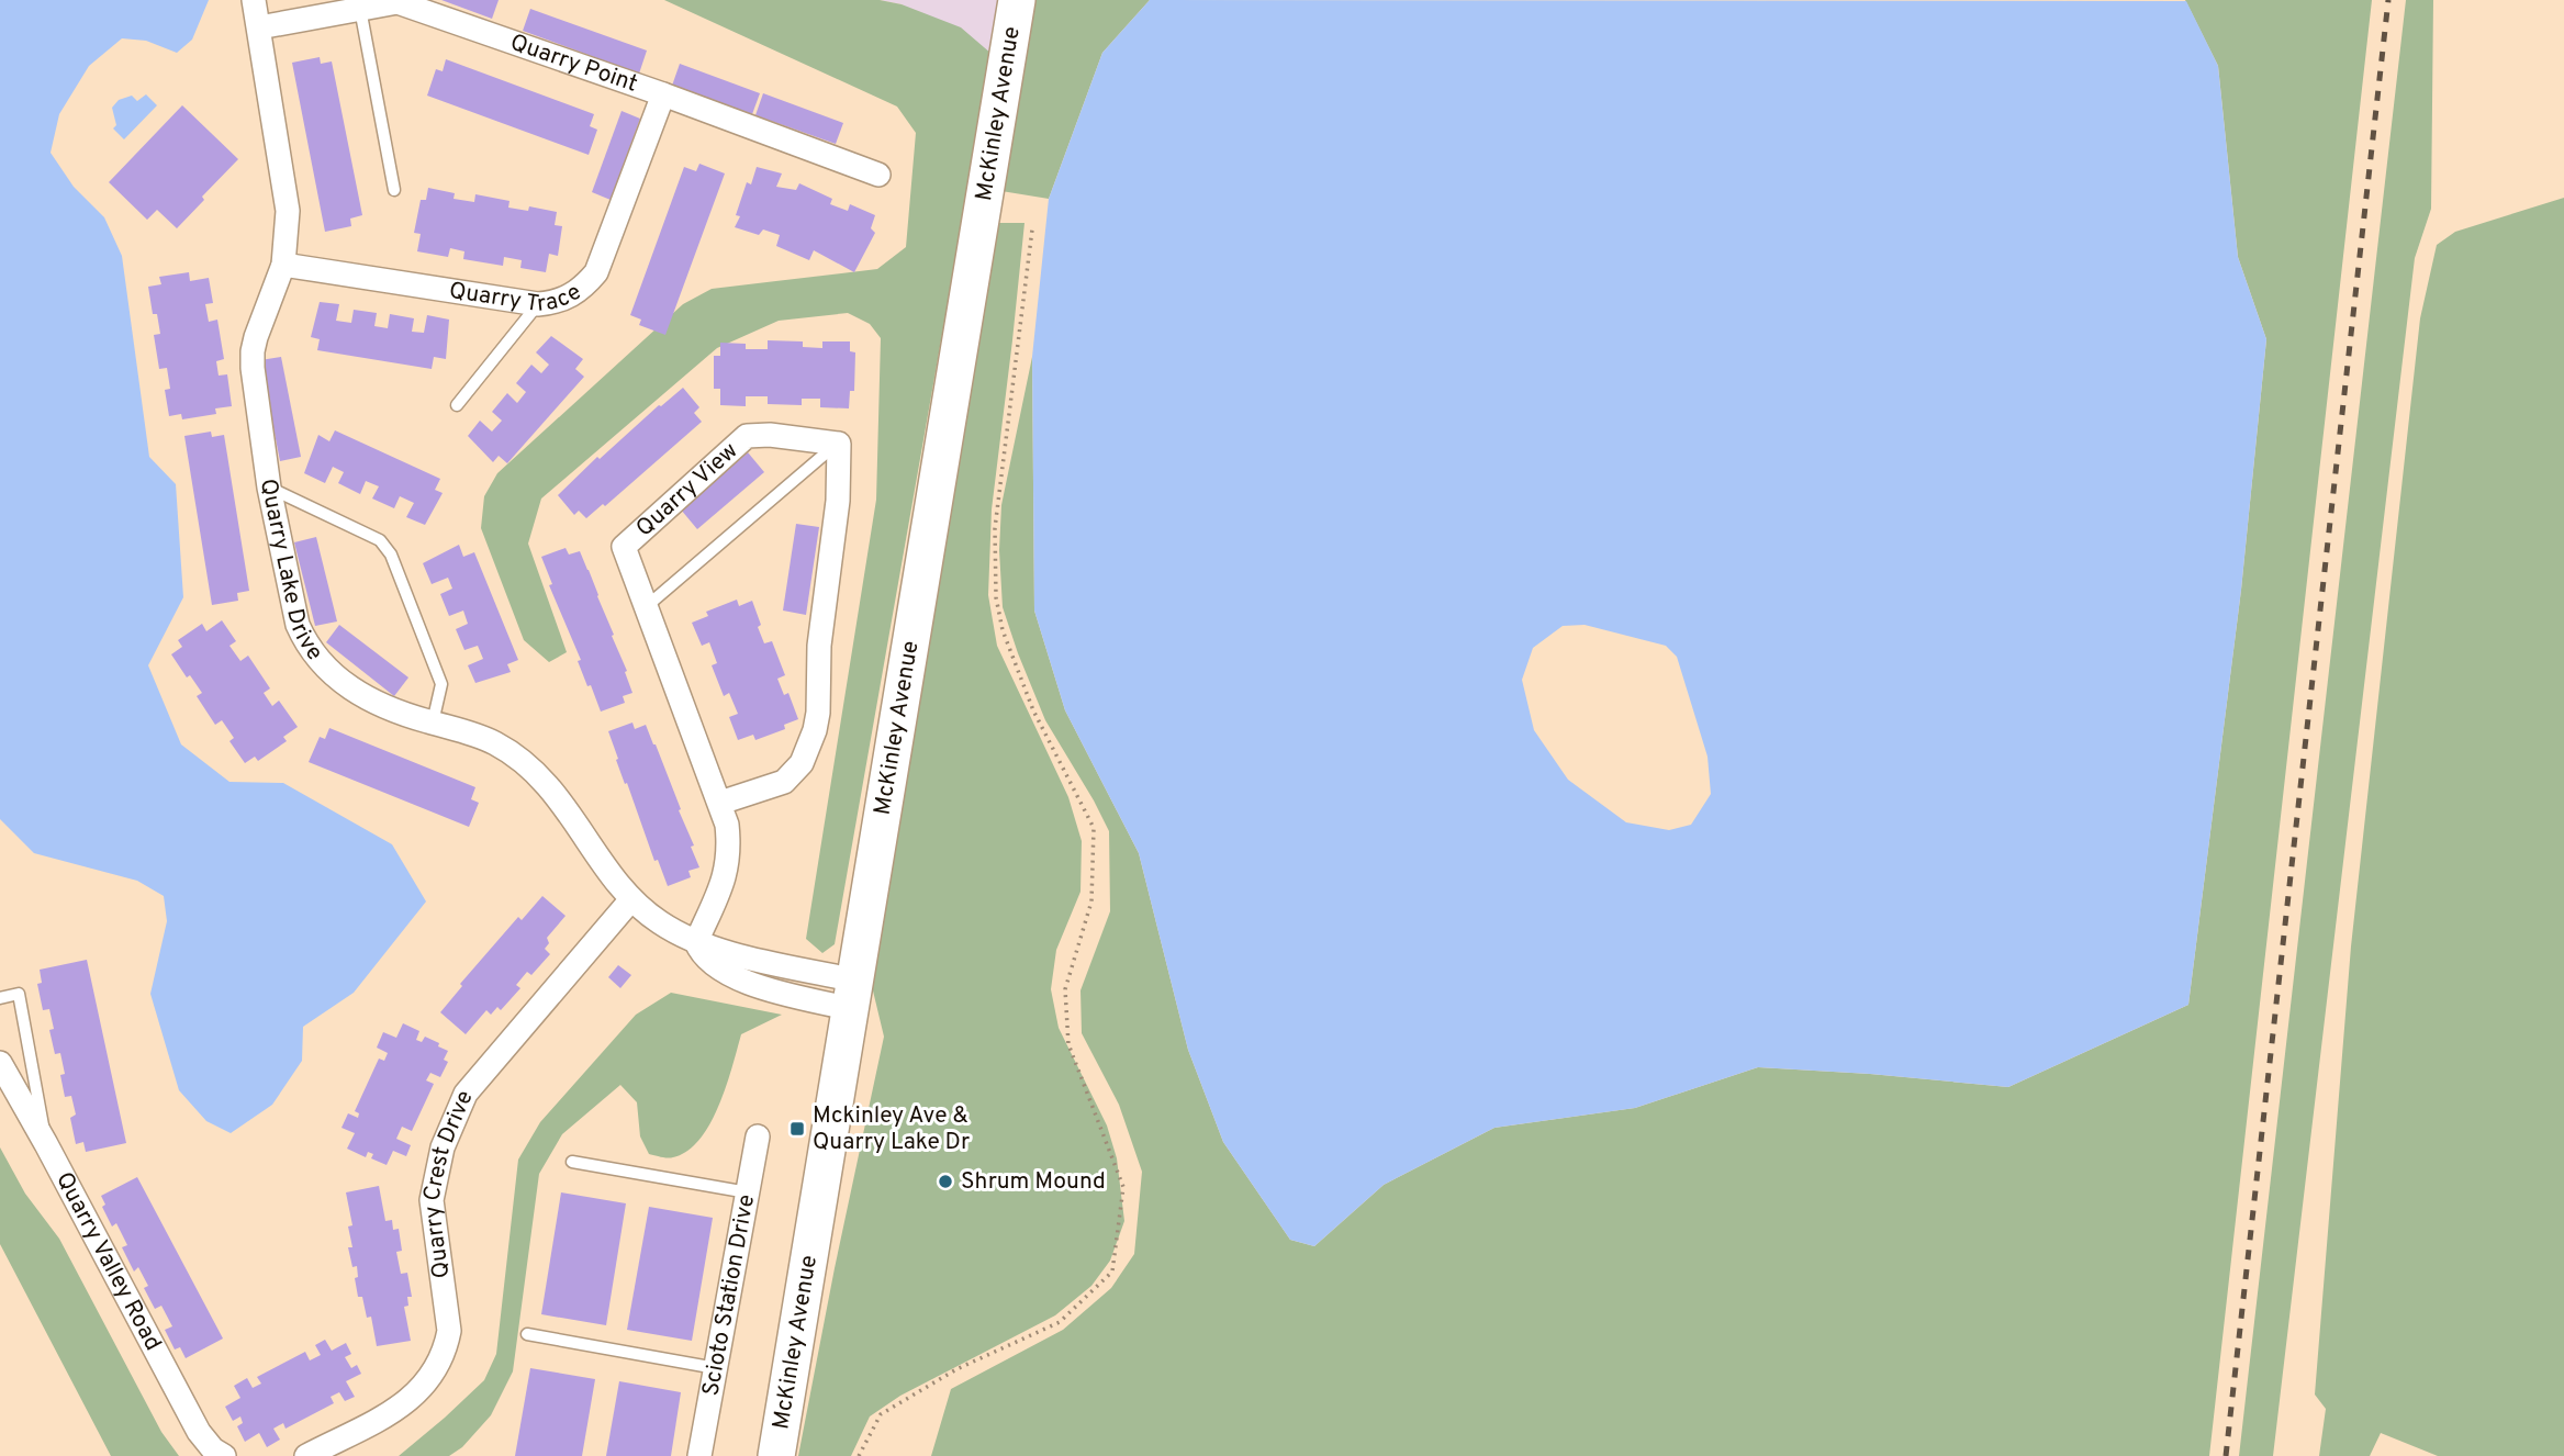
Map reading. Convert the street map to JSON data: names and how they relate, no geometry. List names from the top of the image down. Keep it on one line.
{"streets":{"main road":["McKinley Avenue"],"street":["Quarry Point","Quarry Trace","Quarry View","Quarry Lake Drive","Quarry Crest Drive","Quarry Valley Road","Scioto Station Drive"]},"crossings":[["Quarry Point","Quarry Trace"],["Quarry Point","Quarry Lake Drive"],["McKinley Avenue","Quarry Lake Drive"],["Quarry Trace","Quarry Lake Drive"],["Quarry View","Quarry Lake Drive"],["Quarry Lake Drive","Quarry Crest Drive"]],"places":{"transit":["Mckinley Ave & Quarry Lake Dr"],"other":["Shrum Mound"]}}
